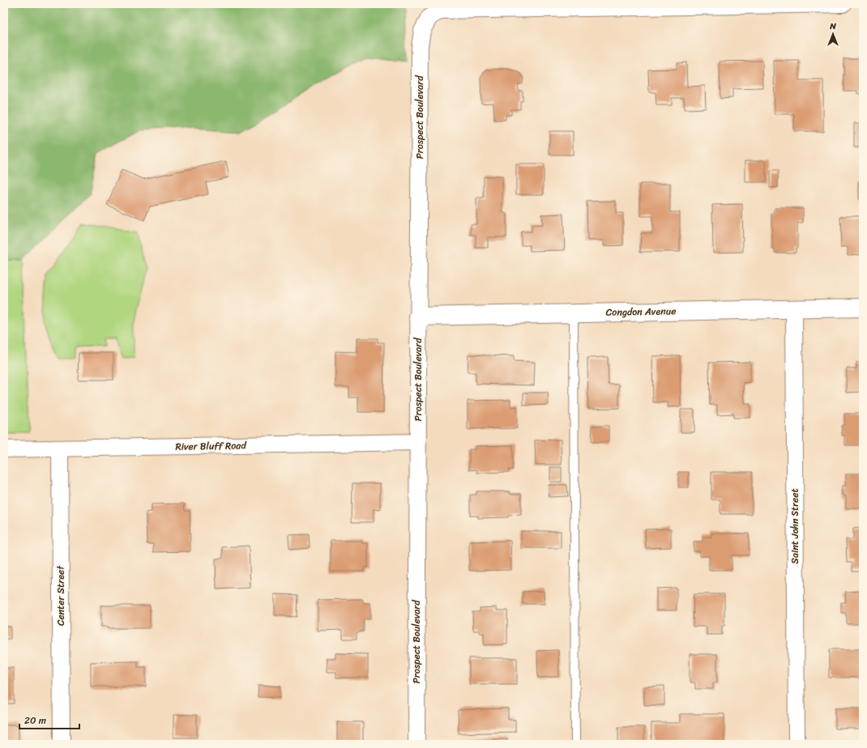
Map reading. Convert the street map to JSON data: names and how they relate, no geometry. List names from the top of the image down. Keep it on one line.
{"streets":{"street":["Prospect Boulevard","Congdon Avenue","River Bluff Road","Saint John Street","Center Street"]},"crossings":[["Prospect Boulevard","Congdon Avenue"],["Prospect Boulevard","River Bluff Road"],["Congdon Avenue","Saint John Street"],["River Bluff Road","Center Street"]],"scale_bar":"20 m","north":"top"}
